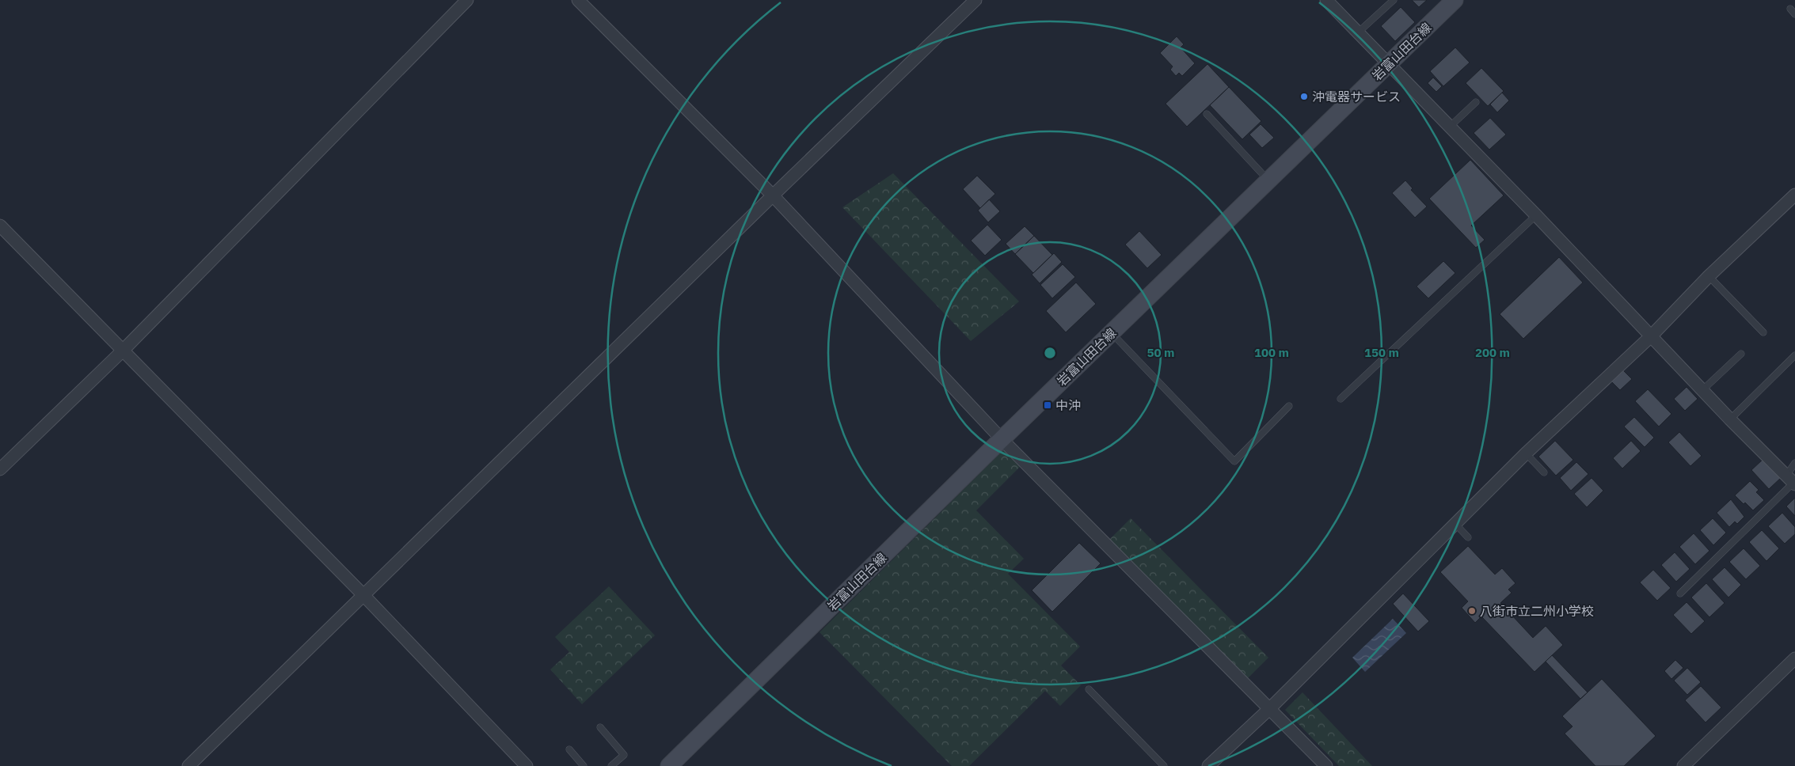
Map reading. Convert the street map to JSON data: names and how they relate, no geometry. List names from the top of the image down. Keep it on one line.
{"streets":{"main road":["岩富山田台線"]},"places":{"other":["沖電器サービス","八街市立二州小学校"],"transit":["中沖"]},"rings":["50 m","100 m","150 m","200 m"]}
